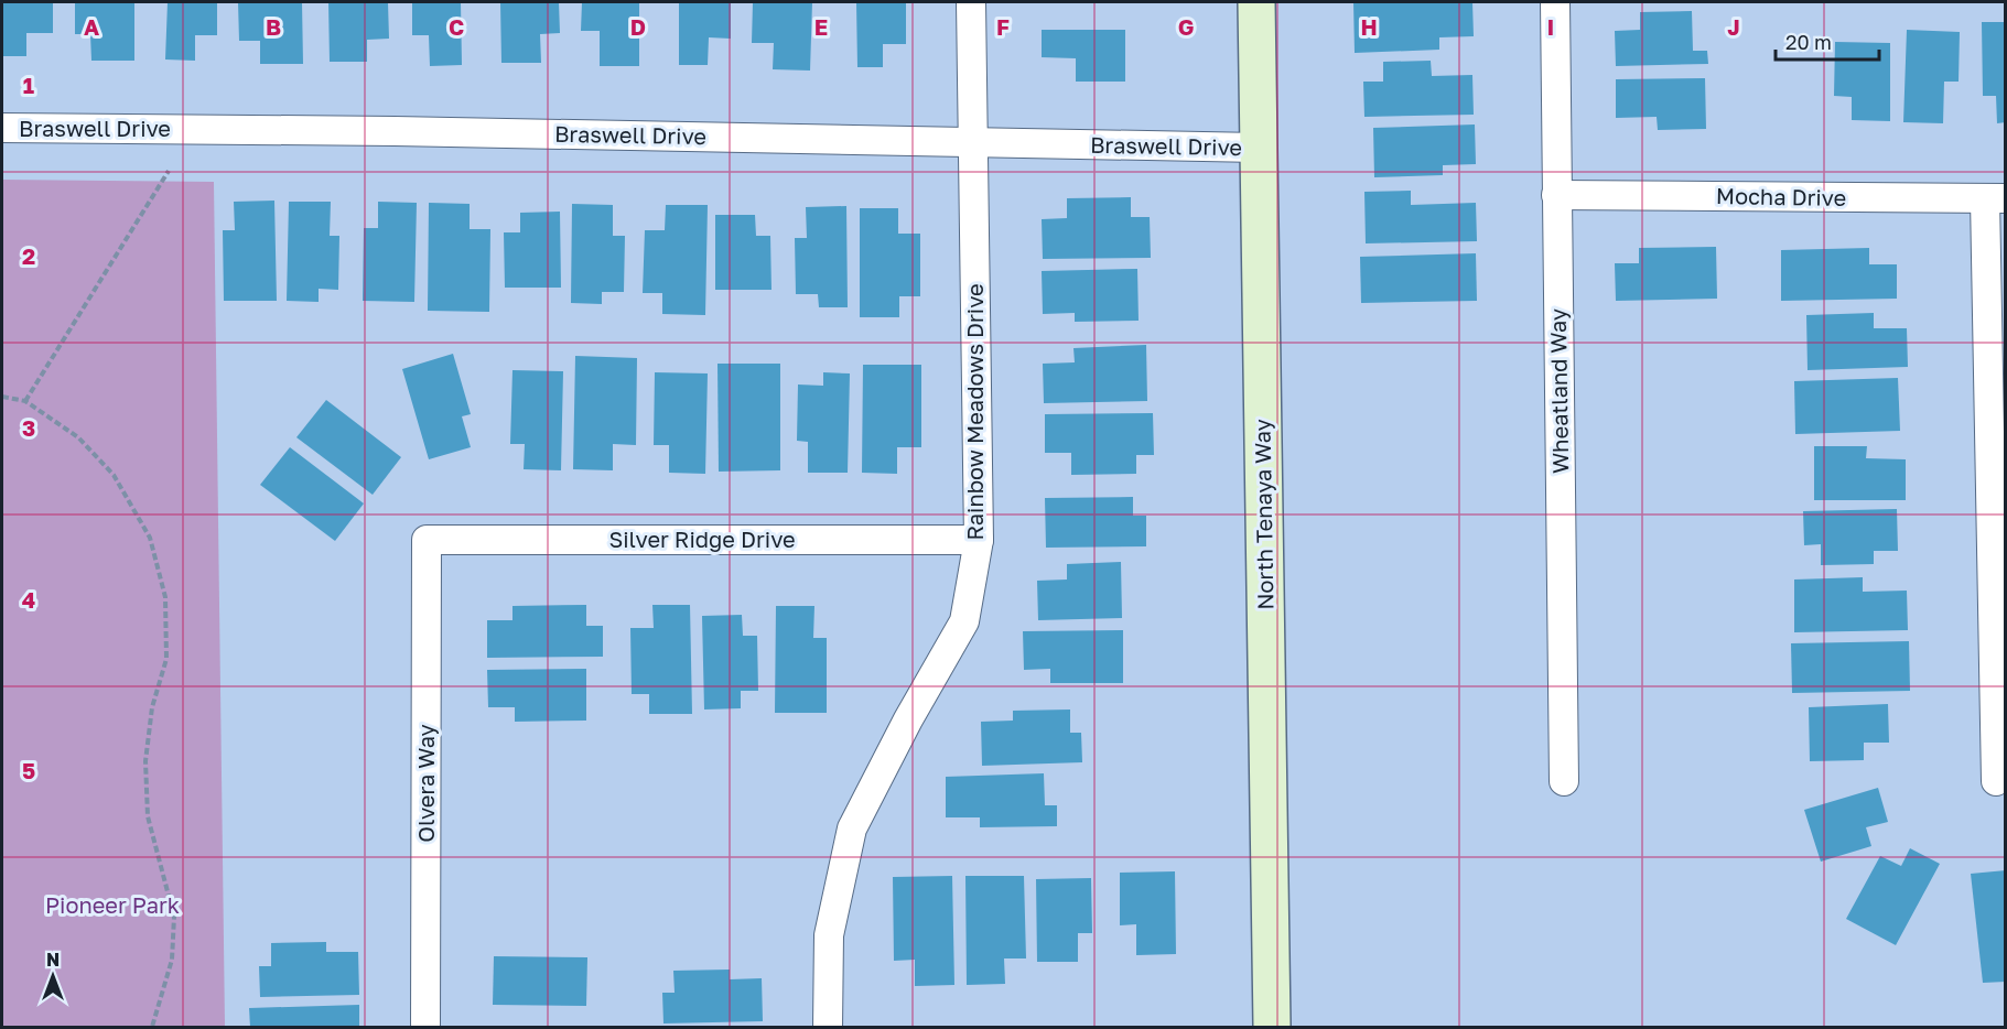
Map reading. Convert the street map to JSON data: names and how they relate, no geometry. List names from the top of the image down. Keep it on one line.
{"streets":{"main road":["North Tenaya Way"],"street":["Braswell Drive","Mocha Drive","Wheatland Way","Rainbow Meadows Drive","Silver Ridge Drive","Olvera Way"]},"crossings":[["Braswell Drive","Rainbow Meadows Drive"],["Braswell Drive","North Tenaya Way"],["Mocha Drive","Wheatland Way"],["Rainbow Meadows Drive","Silver Ridge Drive"],["Silver Ridge Drive","Olvera Way"]],"parks":["Pioneer Park"],"scale_bar":"20 m","north":"top","grid":{"columns":["A","B","C","D","E","F","G","H","I","J"],"rows":["1","2","3","4","5"]}}
